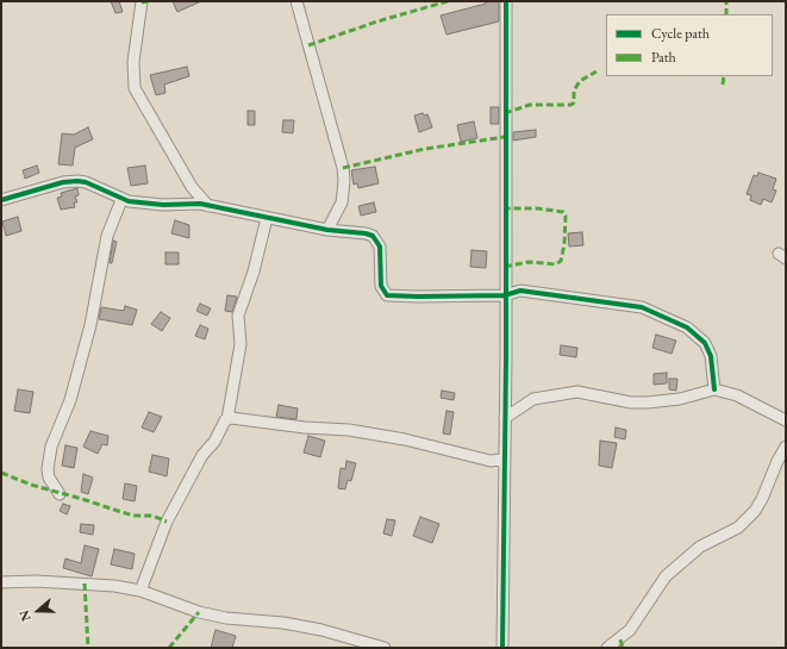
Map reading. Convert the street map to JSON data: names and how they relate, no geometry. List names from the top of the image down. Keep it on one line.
{"legend":["Cycle path","Path"],"north":"left"}
